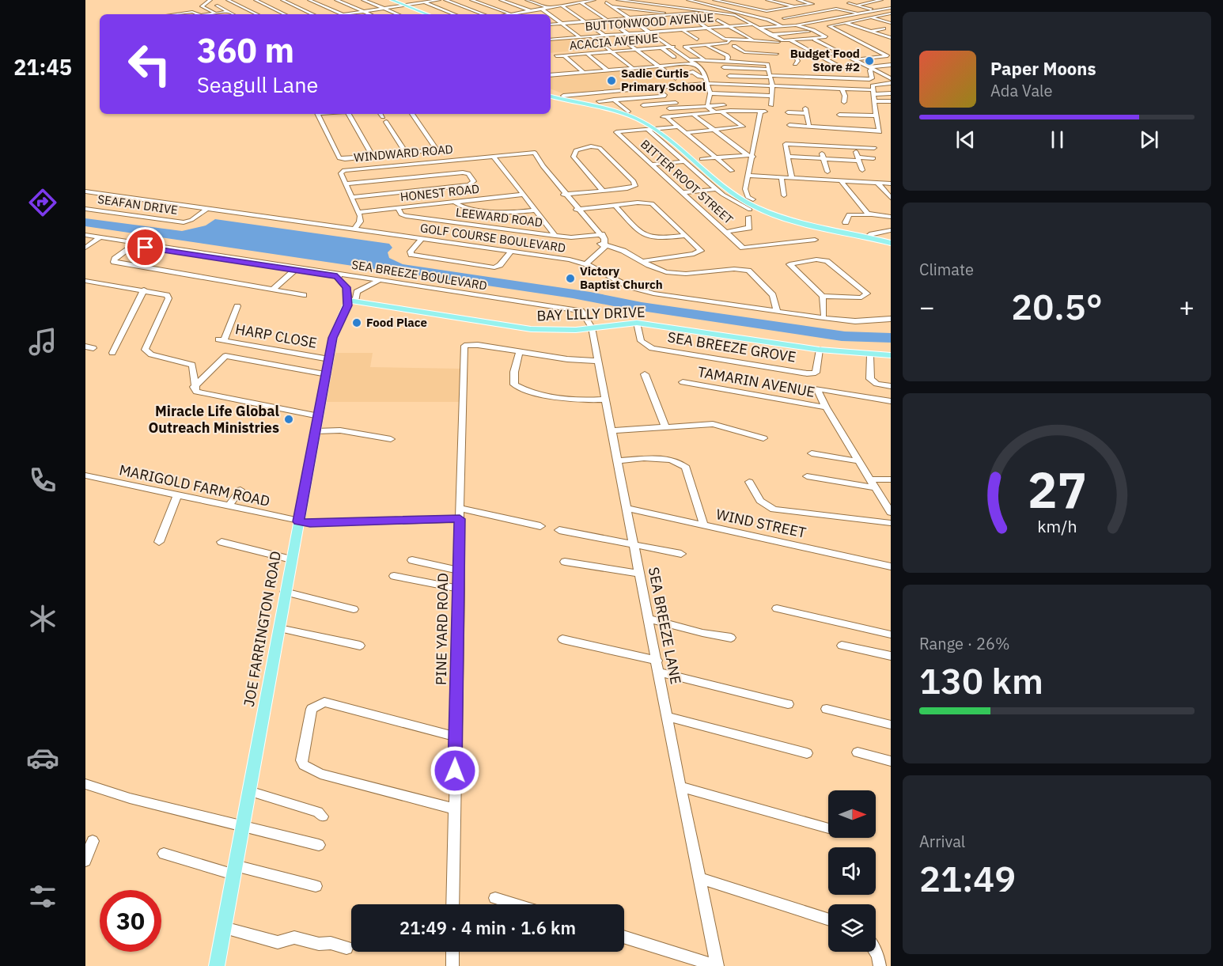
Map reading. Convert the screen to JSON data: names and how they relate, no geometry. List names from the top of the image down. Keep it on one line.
{"streets":{"main road":["BAY LILLY DRIVE","JOE FARRINGTON ROAD"],"street":["BUTTONWOOD AVENUE","ACACIA AVENUE","WINDWARD ROAD","BITTER ROOT STREET","HONEST ROAD","SEAFAN DRIVE","LEEWARD ROAD","GOLF COURSE BOULEVARD","SEA BREEZE BOULEVARD","HARP CLOSE","SEA BREEZE GROVE","TAMARIN AVENUE","MARIGOLD FARM ROAD","WIND STREET","SEA BREEZE LANE","PINE YARD ROAD"]},"crossings":[["WINDWARD ROAD","HONEST ROAD"],["HONEST ROAD","LEEWARD ROAD"],["SEAFAN DRIVE","GOLF COURSE BOULEVARD"],["SEA BREEZE BOULEVARD","BAY LILLY DRIVE"],["SEA BREEZE BOULEVARD","SEA BREEZE LANE"],["SEA BREEZE BOULEVARD","JOE FARRINGTON ROAD"],["BAY LILLY DRIVE","SEA BREEZE GROVE"],["BAY LILLY DRIVE","SEA BREEZE LANE"],["BAY LILLY DRIVE","JOE FARRINGTON ROAD"],["HARP CLOSE","JOE FARRINGTON ROAD"],["MARIGOLD FARM ROAD","JOE FARRINGTON ROAD"],["MARIGOLD FARM ROAD","PINE YARD ROAD"],["WIND STREET","SEA BREEZE LANE"]],"places":["Budget Food Store #2","Sadie Curtis Primary School","Victory Baptist Church","Food Place","Miracle Life Global Outreach Ministries"],"north":"right","page":{"tabs":"21:45","turn":["360 m","Seagull Lane"],"song":["Paper Moons","Ada Vale"],"tile":["Climate",["Range · 26%","130 km"],["Arrival","21:49"]],"heat":["−","20.5°","+"],"limit":"30","trip":"21:49 · 4 min · 1.6 km","gauge":["27","km/h"]}}
